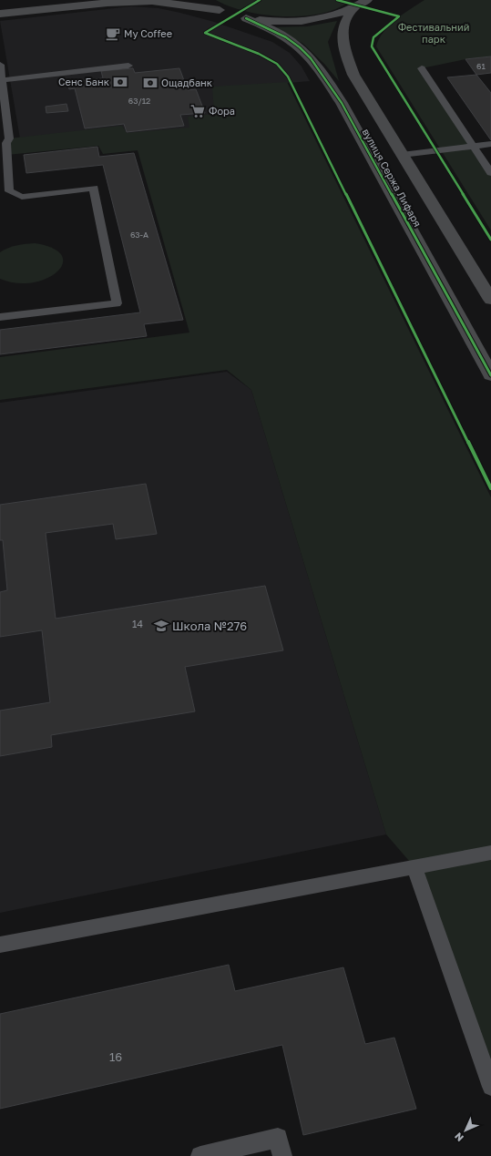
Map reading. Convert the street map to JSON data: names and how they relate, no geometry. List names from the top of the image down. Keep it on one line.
{"streets":{"street":["вулиця Сержа Лифаря"]},"parks":["Фестивальний парк"],"places":{"cafe":["My Coffee"],"bank":["Сенс Банк","Ощадбанк"],"supermarket":["Фора"],"school or university":["Школа №276"]},"house_numbers":["61","63/12","63-А","14","16"],"north":"bottom left"}
